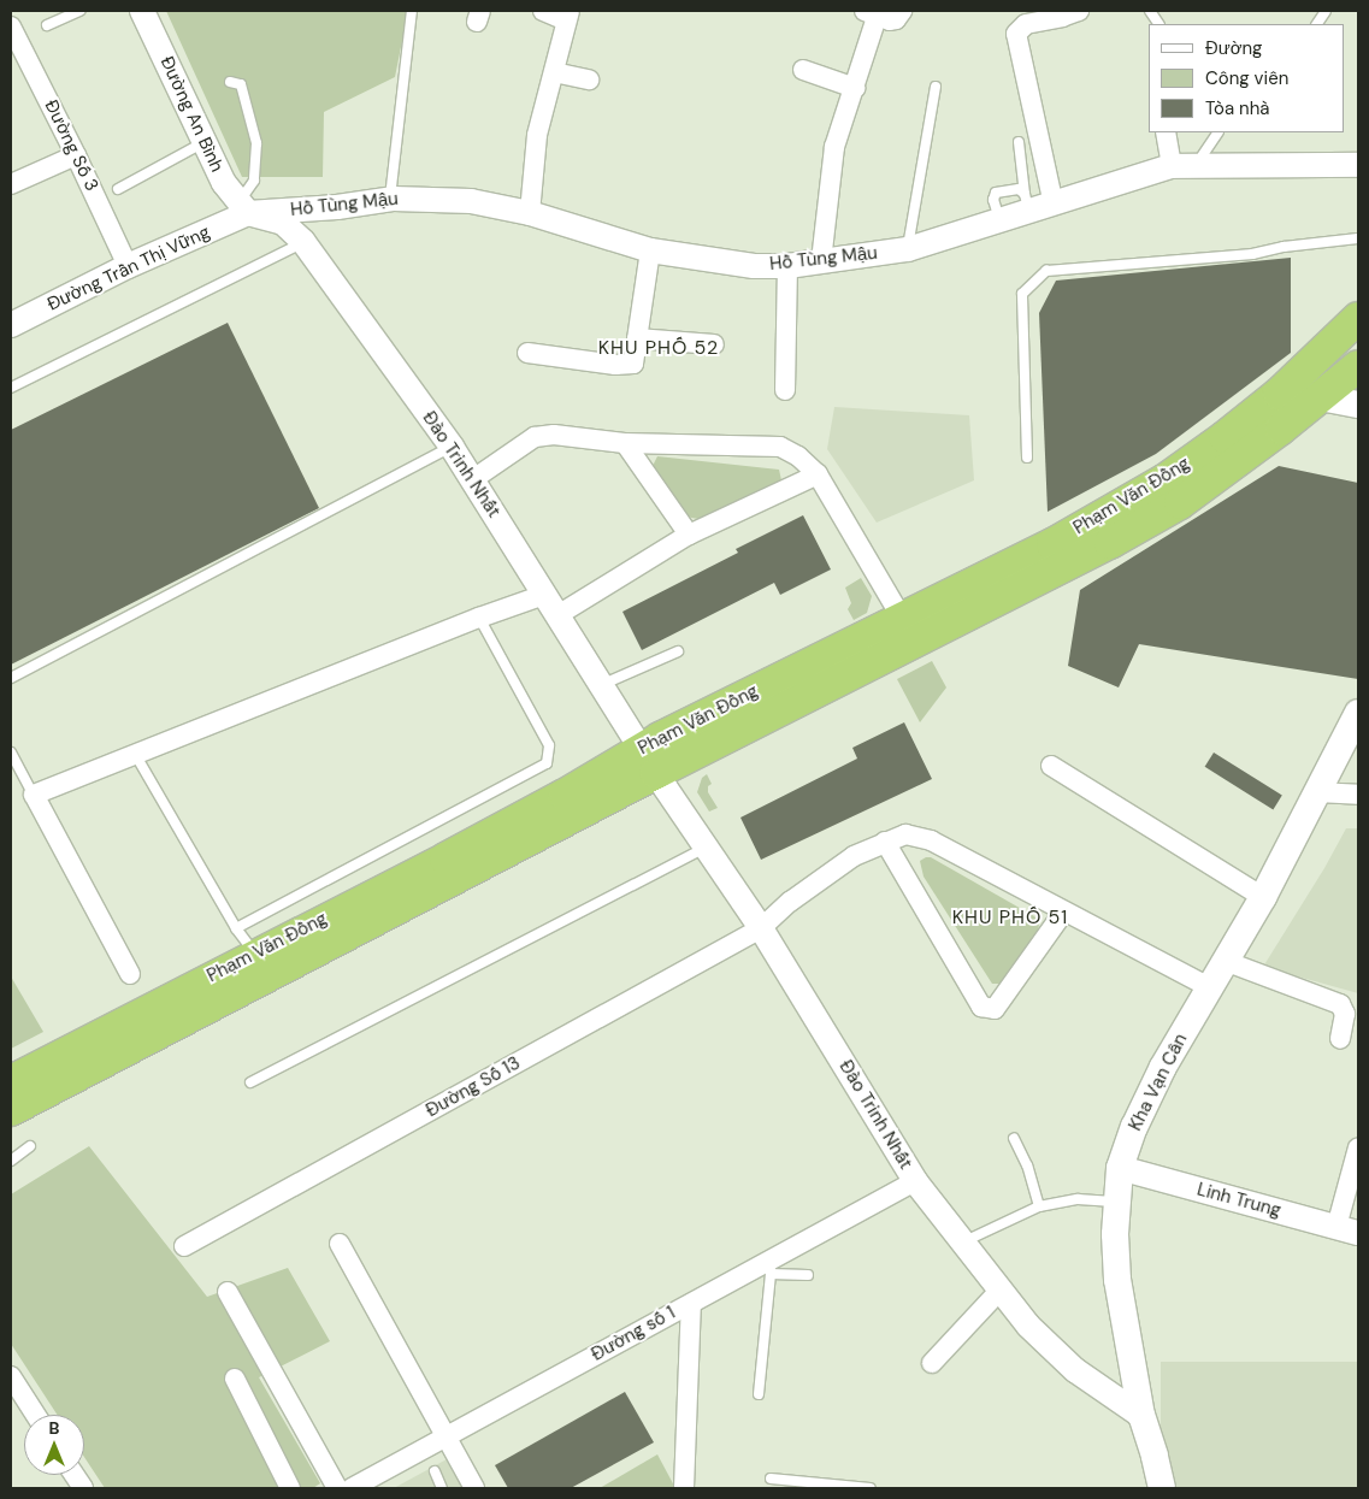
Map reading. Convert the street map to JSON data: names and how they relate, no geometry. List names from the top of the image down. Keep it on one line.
{"streets":{"highway":["Phạm Văn Đồng"],"main road":["Kha Vạn Cân"],"street":["Đường An Bình","Đường Số 3","Hồ Tùng Mậu","Đường Trần Thị Vững","Đào Trinh Nhất","Đường Số 13","Linh Trung","Đường số 1"]},"crossings":[["Đường An Bình","Hồ Tùng Mậu"],["Đường An Bình","Đường Trần Thị Vững"],["Đường An Bình","Đào Trinh Nhất"],["Đường Số 3","Đường Trần Thị Vững"],["Hồ Tùng Mậu","Đường Trần Thị Vững"],["Hồ Tùng Mậu","Đào Trinh Nhất"],["Đường Trần Thị Vững","Đào Trinh Nhất"],["Đào Trinh Nhất","Phạm Văn Đồng"],["Đào Trinh Nhất","Kha Vạn Cân"],["Đào Trinh Nhất","Đường Số 13"],["Đào Trinh Nhất","Đường số 1"],["Kha Vạn Cân","Đường Số 13"],["Kha Vạn Cân","Linh Trung"]],"districts":["KHU PHỐ 52","KHU PHỐ 51"],"legend":["Đường","Công viên","Tòa nhà"],"north":"top"}
